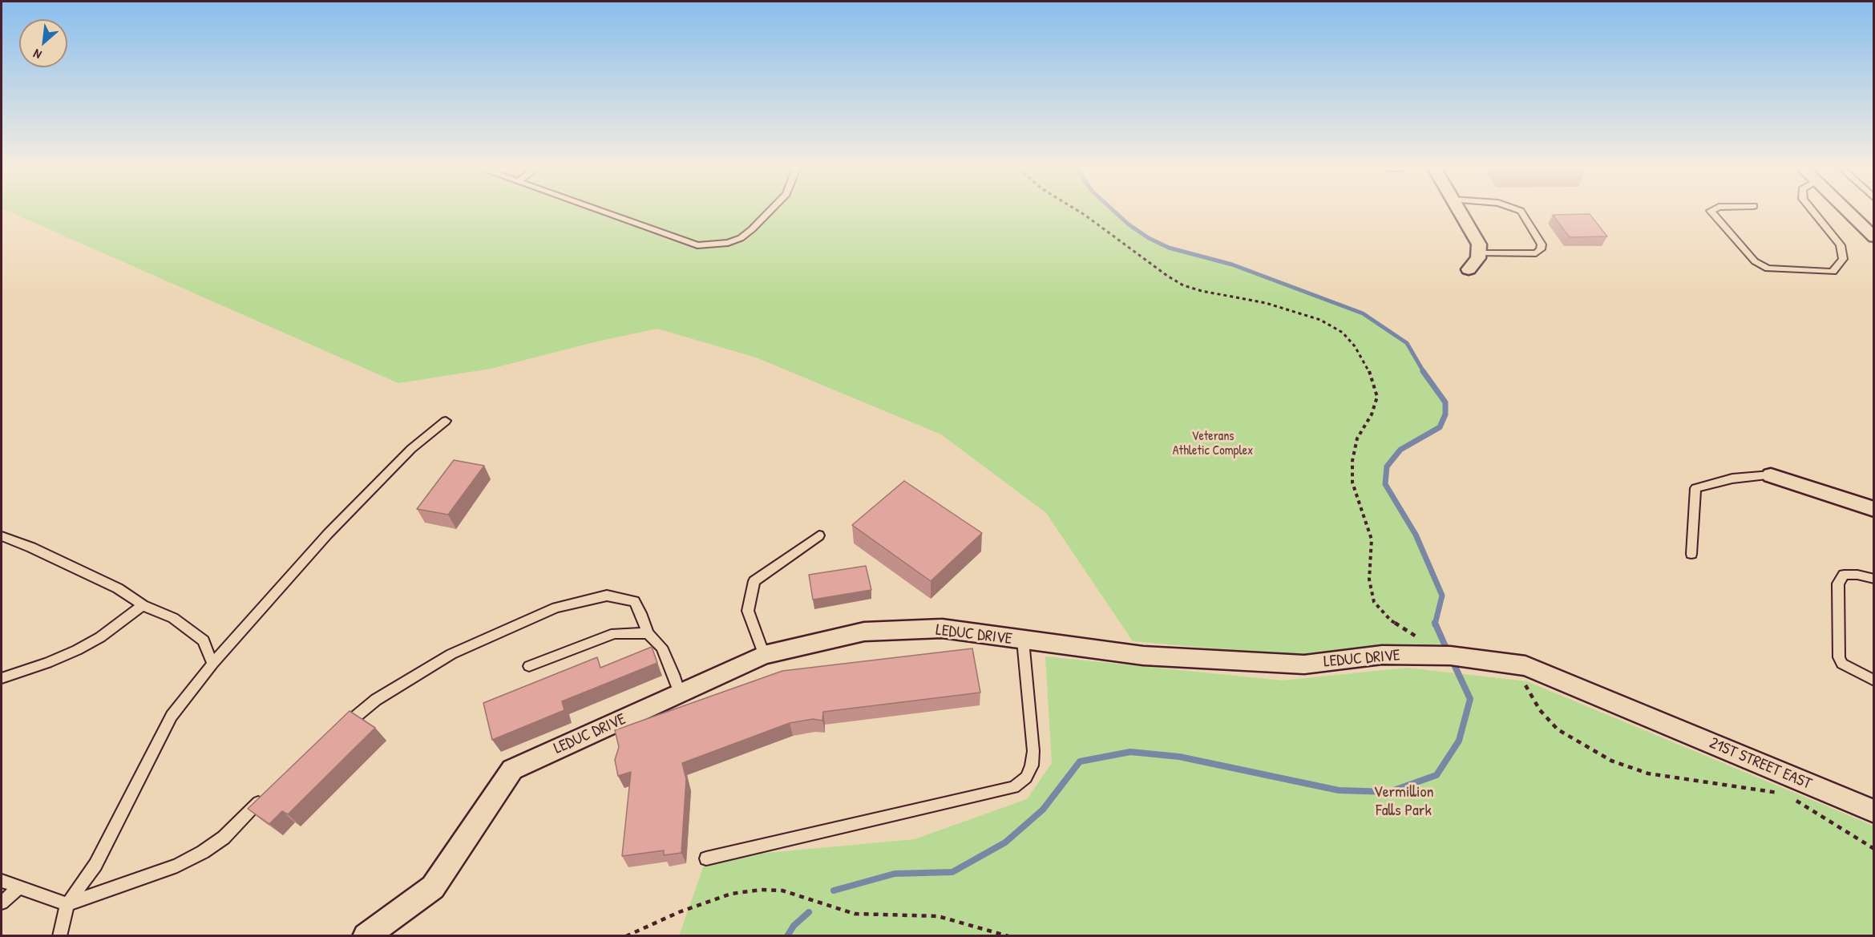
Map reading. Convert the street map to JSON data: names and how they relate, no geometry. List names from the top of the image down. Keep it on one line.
{"streets":{"street":["LEDUC DRIVE","21ST STREET EAST"]},"crossings":[["LEDUC DRIVE","21ST STREET EAST"]],"parks":["Veterans Athletic Complex","Vermillion Falls Park"],"north":"bottom left"}
